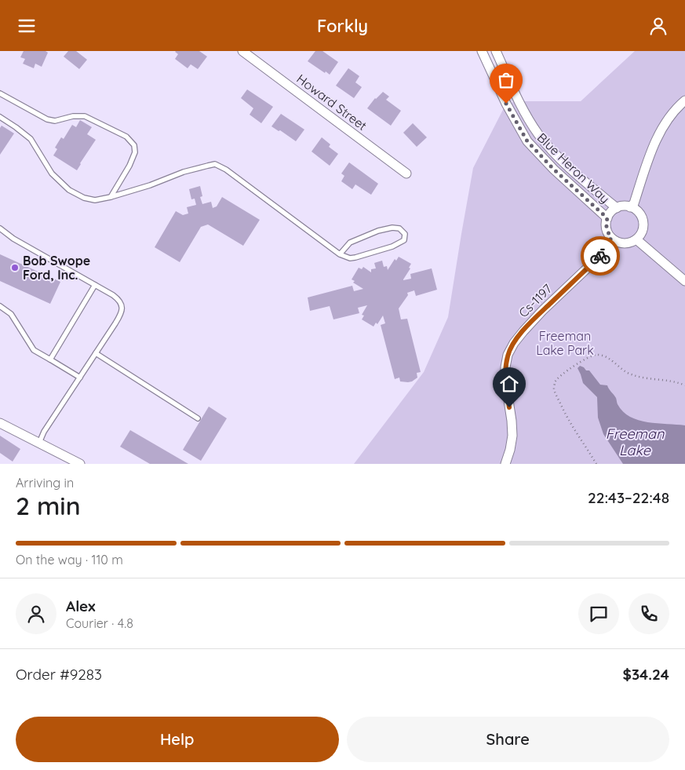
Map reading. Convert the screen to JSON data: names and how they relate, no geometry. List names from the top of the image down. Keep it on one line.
{"streets":{"street":["Howard Street","Blue Heron Way","Cs-1197"]},"crossings":[["Blue Heron Way","Cs-1197"]],"water":["Freeman Lake"],"parks":["Freeman Lake Park"],"places":["Bob Swope Ford, Inc."],"page":{"header":"Forkly","heading":["2 min","Arriving in","22:43–22:48"],"panel":["Alex","Courier · 4.8","Order #9283","$34.24"],"bar":"On the way · 110 m","buttons":["Help","Share"]}}
